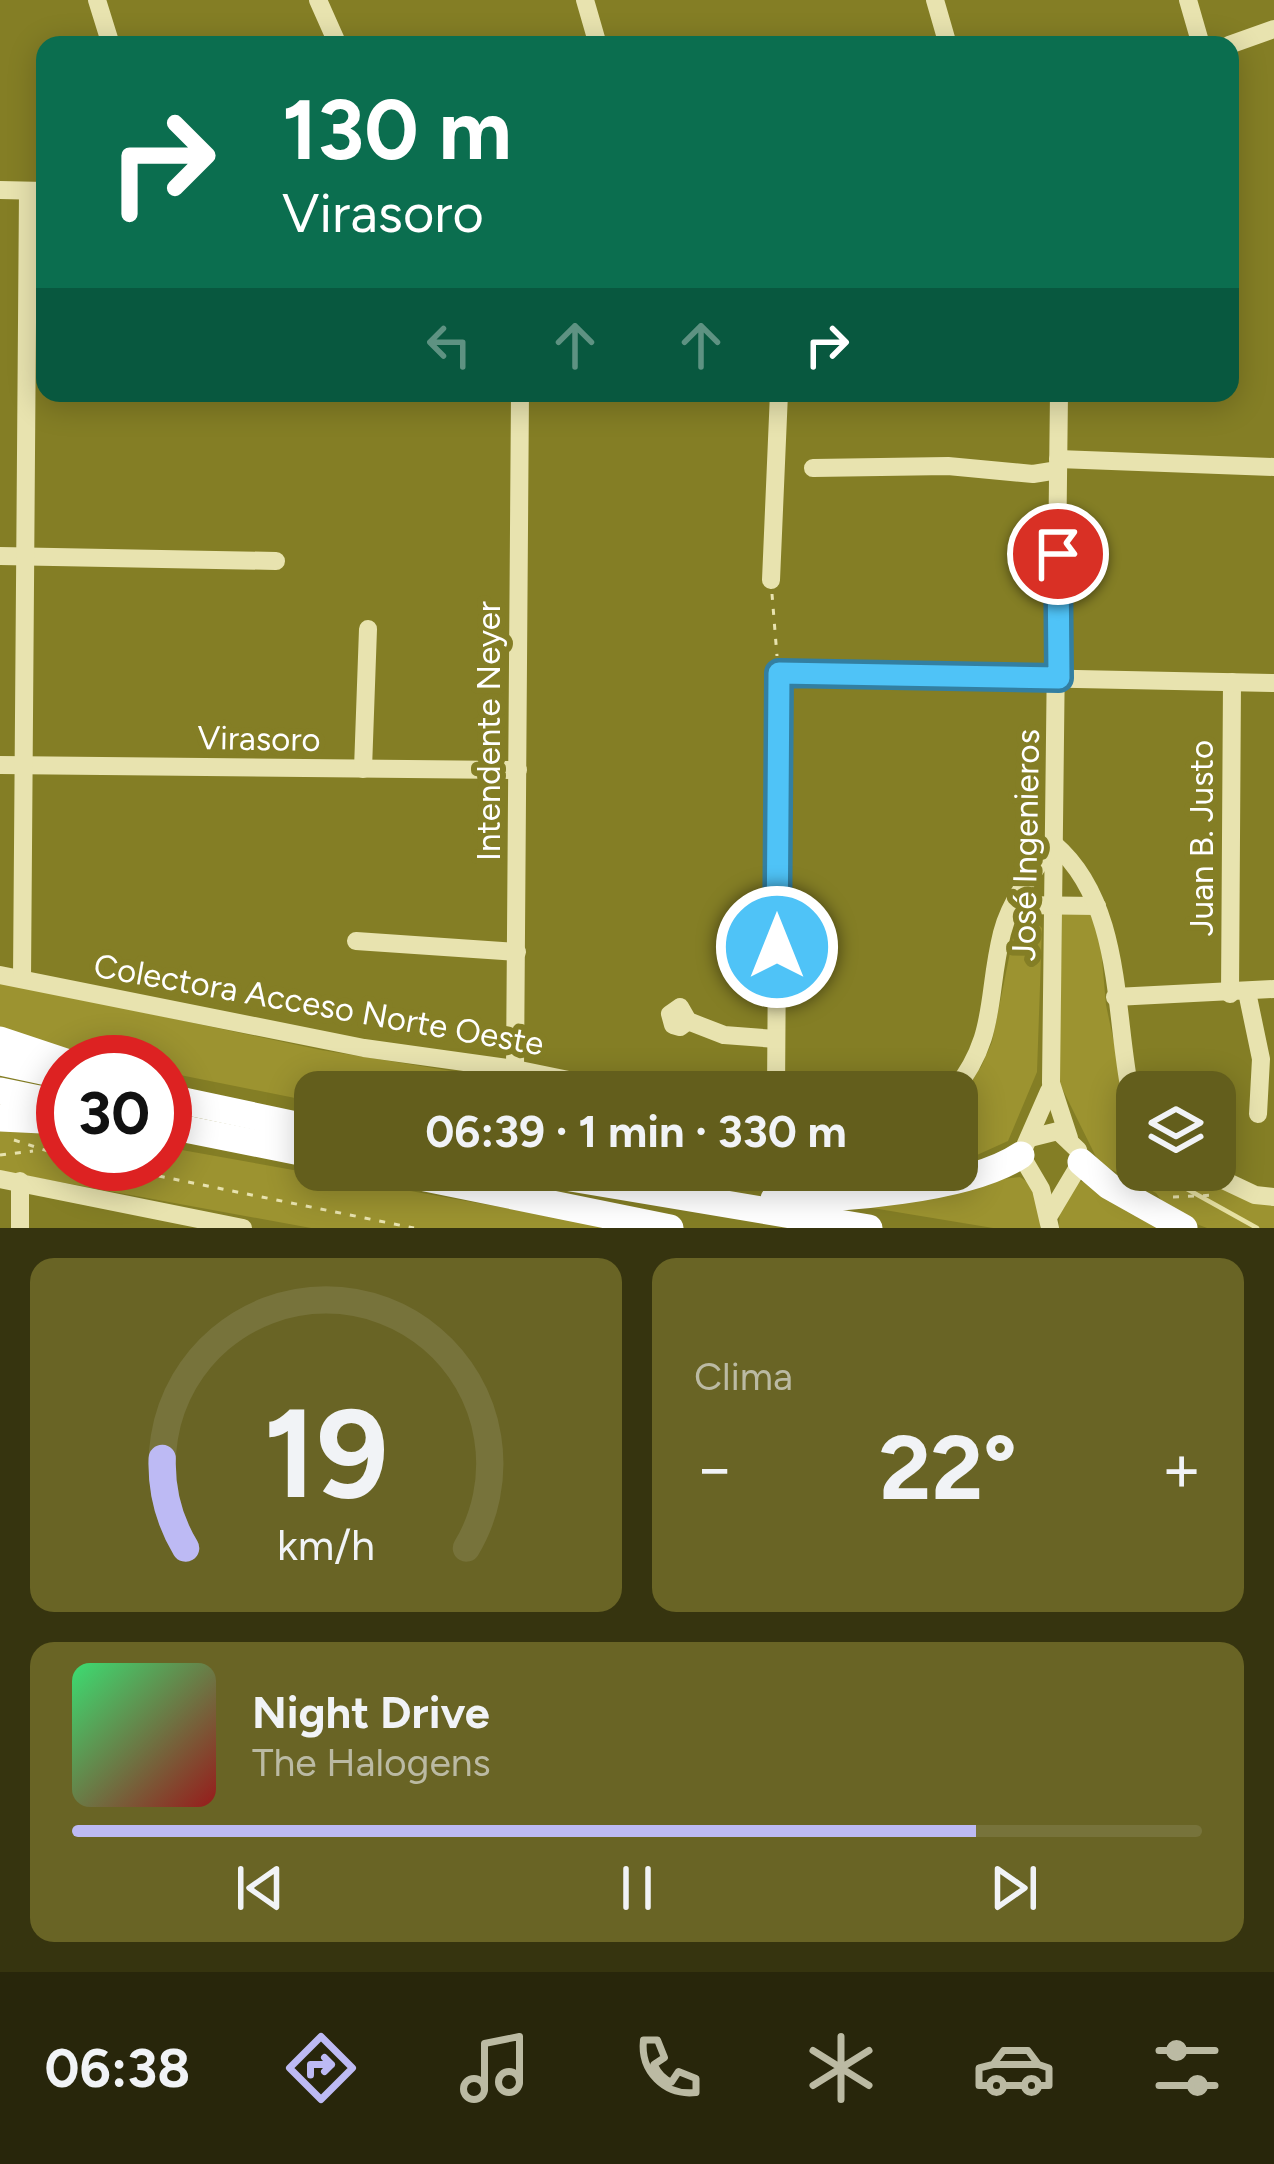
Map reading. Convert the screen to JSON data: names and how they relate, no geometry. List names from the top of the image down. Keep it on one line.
{"streets":{"street":["Intendente Neyer","Virasoro","Juan B. Justo","José Ingenieros","Colectora Acceso Norte Oeste"]},"crossings":[["Intendente Neyer","Virasoro"],["Intendente Neyer","Colectora Acceso Norte Oeste"]],"page":{"turn":["130 m","Virasoro"],"limit":"30","trip":"06:39 · 1 min · 330 m","tile":"Clima","heat":["−","22°","+"],"song":["Night Drive","The Halogens"],"tabs":"06:38","gauge":["19","km/h"]}}
